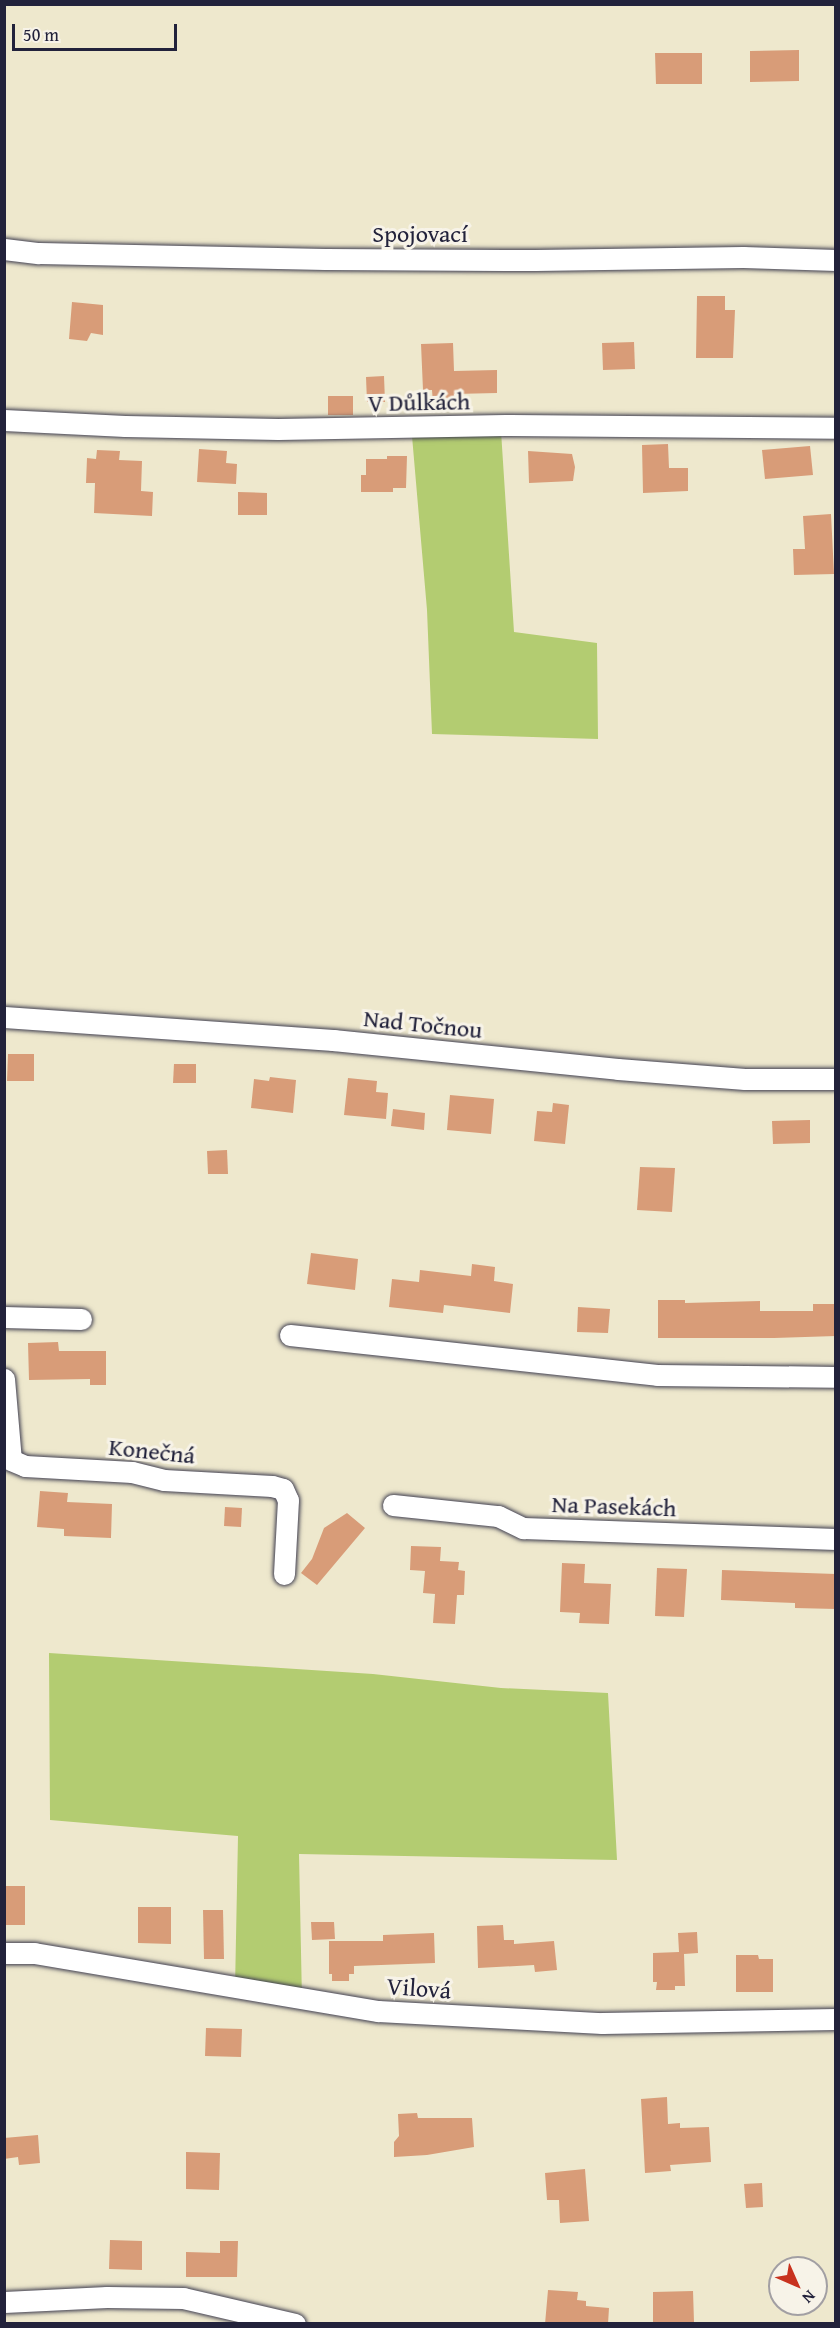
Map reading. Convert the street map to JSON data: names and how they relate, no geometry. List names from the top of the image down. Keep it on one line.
{"streets":{"street":["Spojovací","V Důlkách","Nad Točnou","Konečná","Na Pasekách","Vilová"]},"scale_bar":"50 m","north":"bottom right"}
